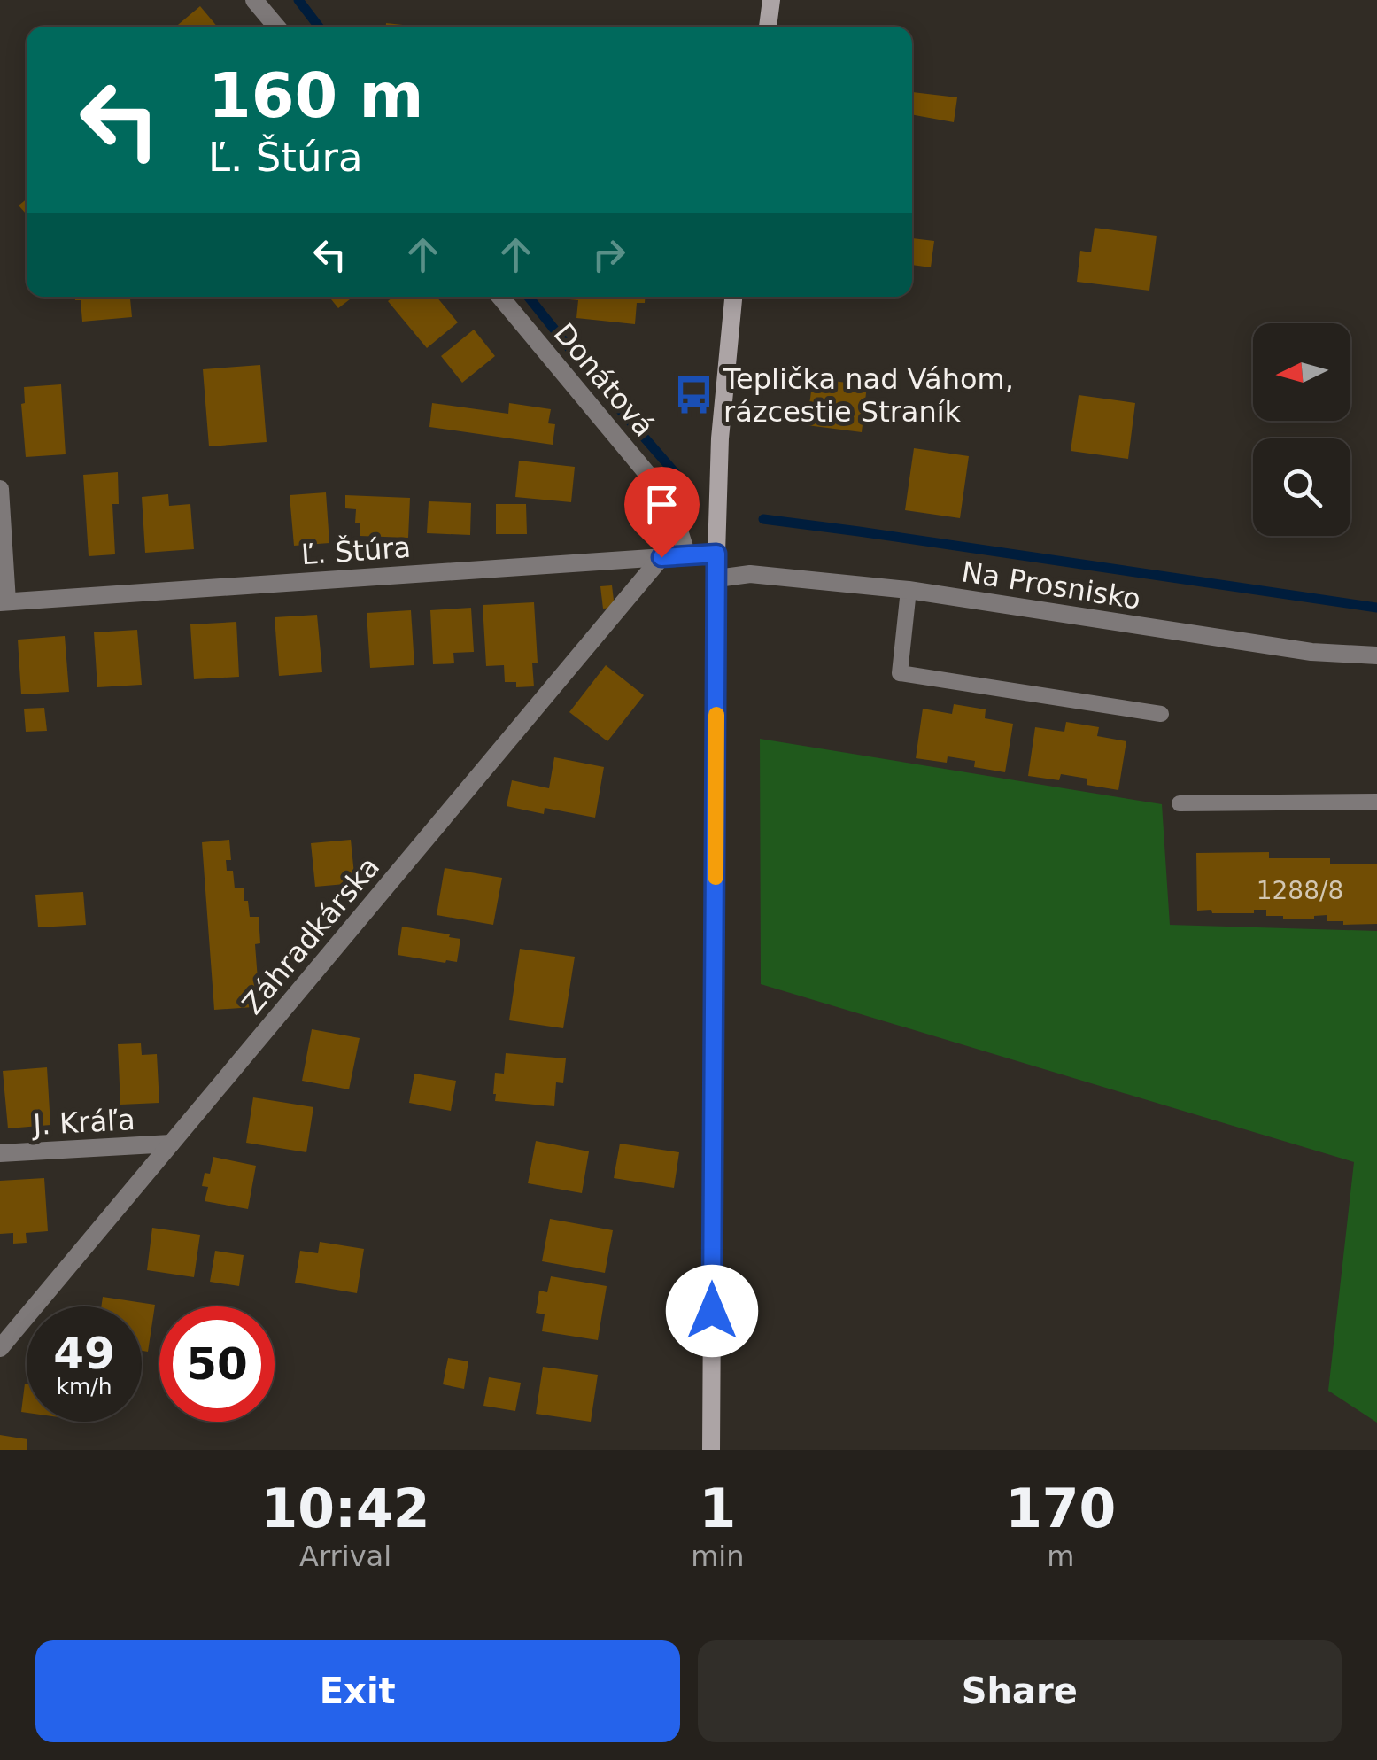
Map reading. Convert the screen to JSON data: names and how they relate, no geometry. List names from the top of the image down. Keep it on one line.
{"streets":{"street":["Donátová","Ľ. Štúra","Na Prosnisko","Záhradkárska","J. Kráľa"]},"crossings":[["Donátová","Ľ. Štúra"],["Ľ. Štúra","Záhradkárska"],["Záhradkárska","J. Kráľa"]],"places":{"bus stop":["Teplička nad Váhom, rázcestie Straník"]},"house_numbers":["1288/8"],"north":"left","page":{"turn":["160 m","Ľ. Štúra"],"speed":"49 km/h","limit":"50","eta":["10:42","Arrival","1","min","170","m"],"buttons":["Exit","Share"]}}
